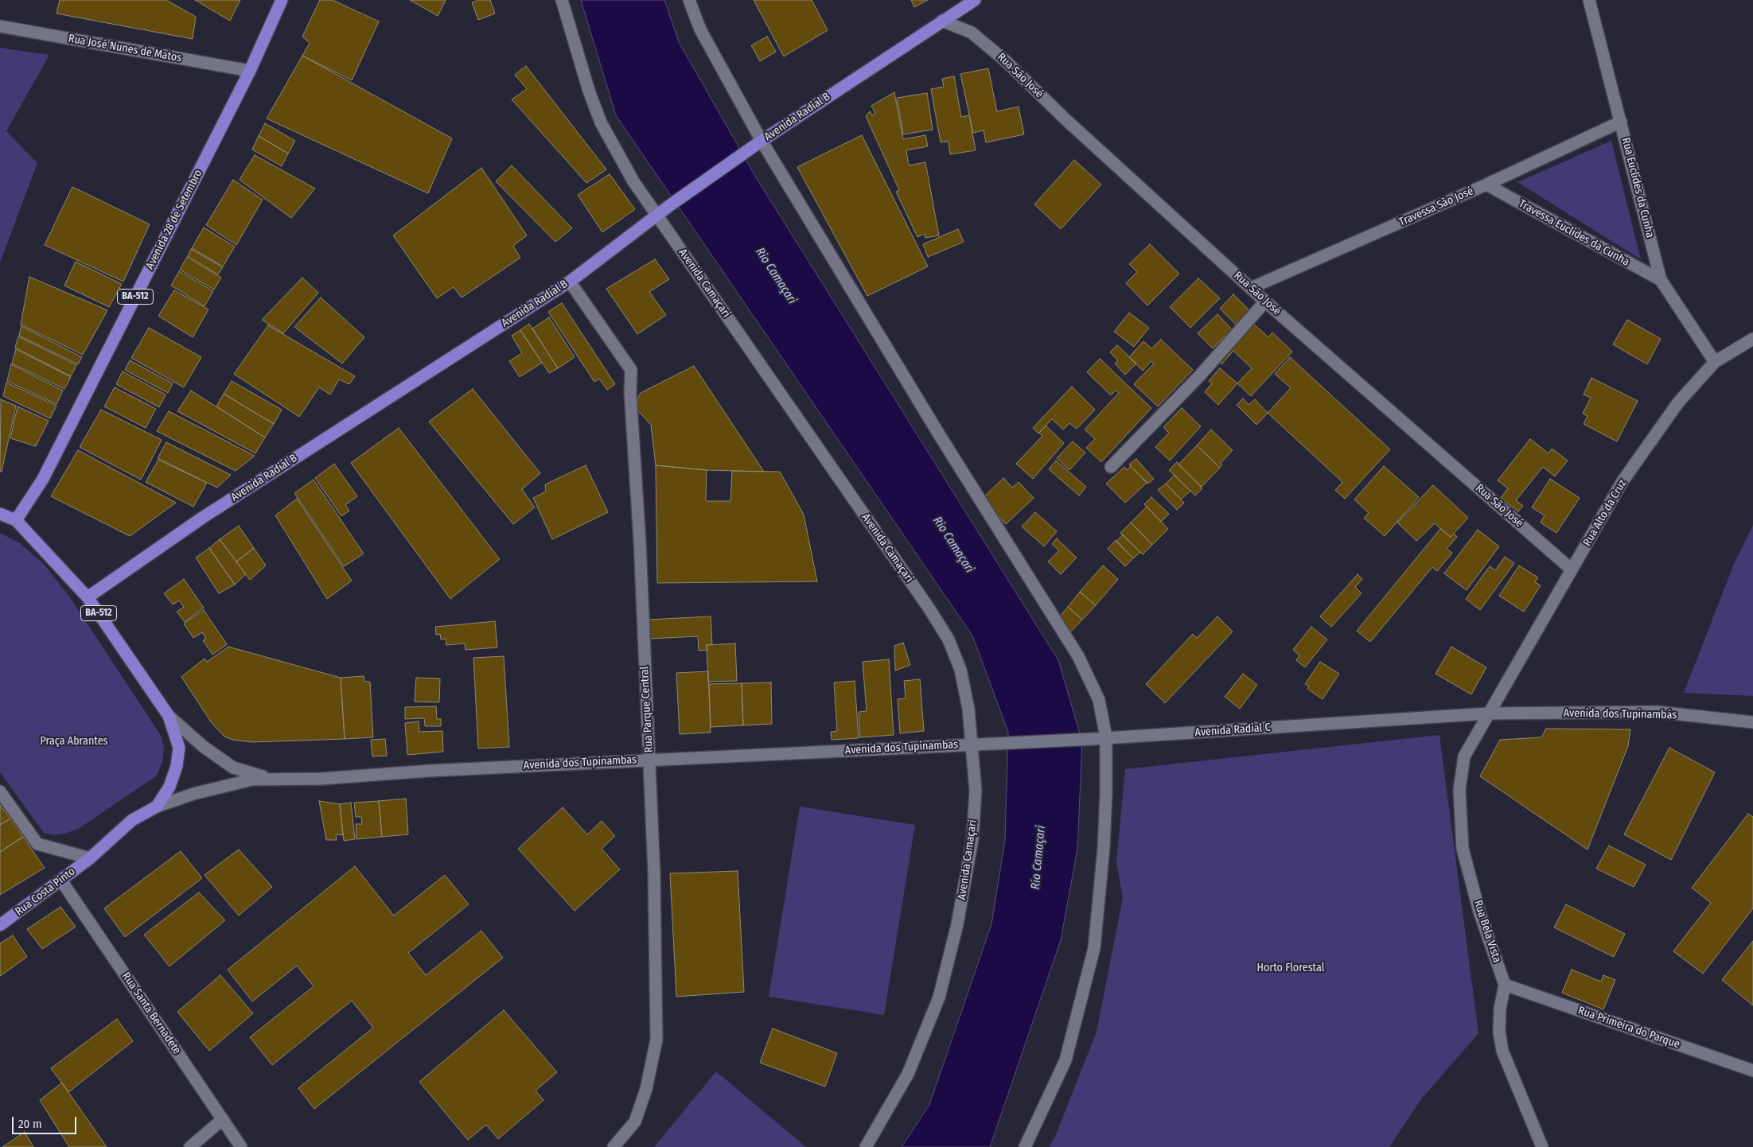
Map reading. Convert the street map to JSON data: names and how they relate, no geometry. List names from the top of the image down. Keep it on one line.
{"streets":{"main road":["Avenida Radial B","Avenida 28 de Setembro","BA-512","Rua Costa Pinto"],"street":["Rua José Nunes de Matos","Rua São José","Rua Euclídes da Cunha","Travessa São José","Travessa Euclides da Cunha","Avenida Camaçari","Rua Alto da Cruz","Rua Parque Central","Avenida dos Tupinambás","Avenida Radial C","Avenida dos Tupinambas","Rua Bela Vista","Rua Santa Bernadete","Rua Primeira do Parque"]},"crossings":[["Rua José Nunes de Matos","Avenida 28 de Setembro"],["Rua São José","Avenida Radial B"],["Rua São José","Travessa São José"],["Rua São José","Rua Alto da Cruz"],["Avenida Radial B","Avenida Camaçari"],["Avenida Radial B","BA-512"],["Avenida Radial B","Rua Parque Central"],["Rua Euclídes da Cunha","Travessa São José"],["Rua Euclídes da Cunha","Travessa Euclides da Cunha"],["Rua Euclídes da Cunha","Rua Alto da Cruz"],["Travessa São José","Travessa Euclides da Cunha"],["Avenida 28 de Setembro","BA-512"],["Avenida Camaçari","Avenida Radial C"],["Avenida Camaçari","Avenida dos Tupinambas"],["BA-512","Avenida dos Tupinambas"],["BA-512","Rua Costa Pinto"],["Rua Alto da Cruz","Avenida dos Tupinambás"],["Rua Alto da Cruz","Avenida Radial C"],["Rua Alto da Cruz","Rua Bela Vista"],["Rua Parque Central","Avenida dos Tupinambas"],["Avenida dos Tupinambás","Avenida Radial C"],["Avenida dos Tupinambás","Rua Bela Vista"],["Avenida Radial C","Avenida dos Tupinambas"],["Avenida Radial C","Rua Bela Vista"],["Rua Costa Pinto","Rua Santa Bernadete"],["Rua Bela Vista","Rua Primeira do Parque"]],"water":["Rio Camaçari"],"parks":["Praça Abrantes","Horto Florestal"],"scale_bar":"20 m"}
